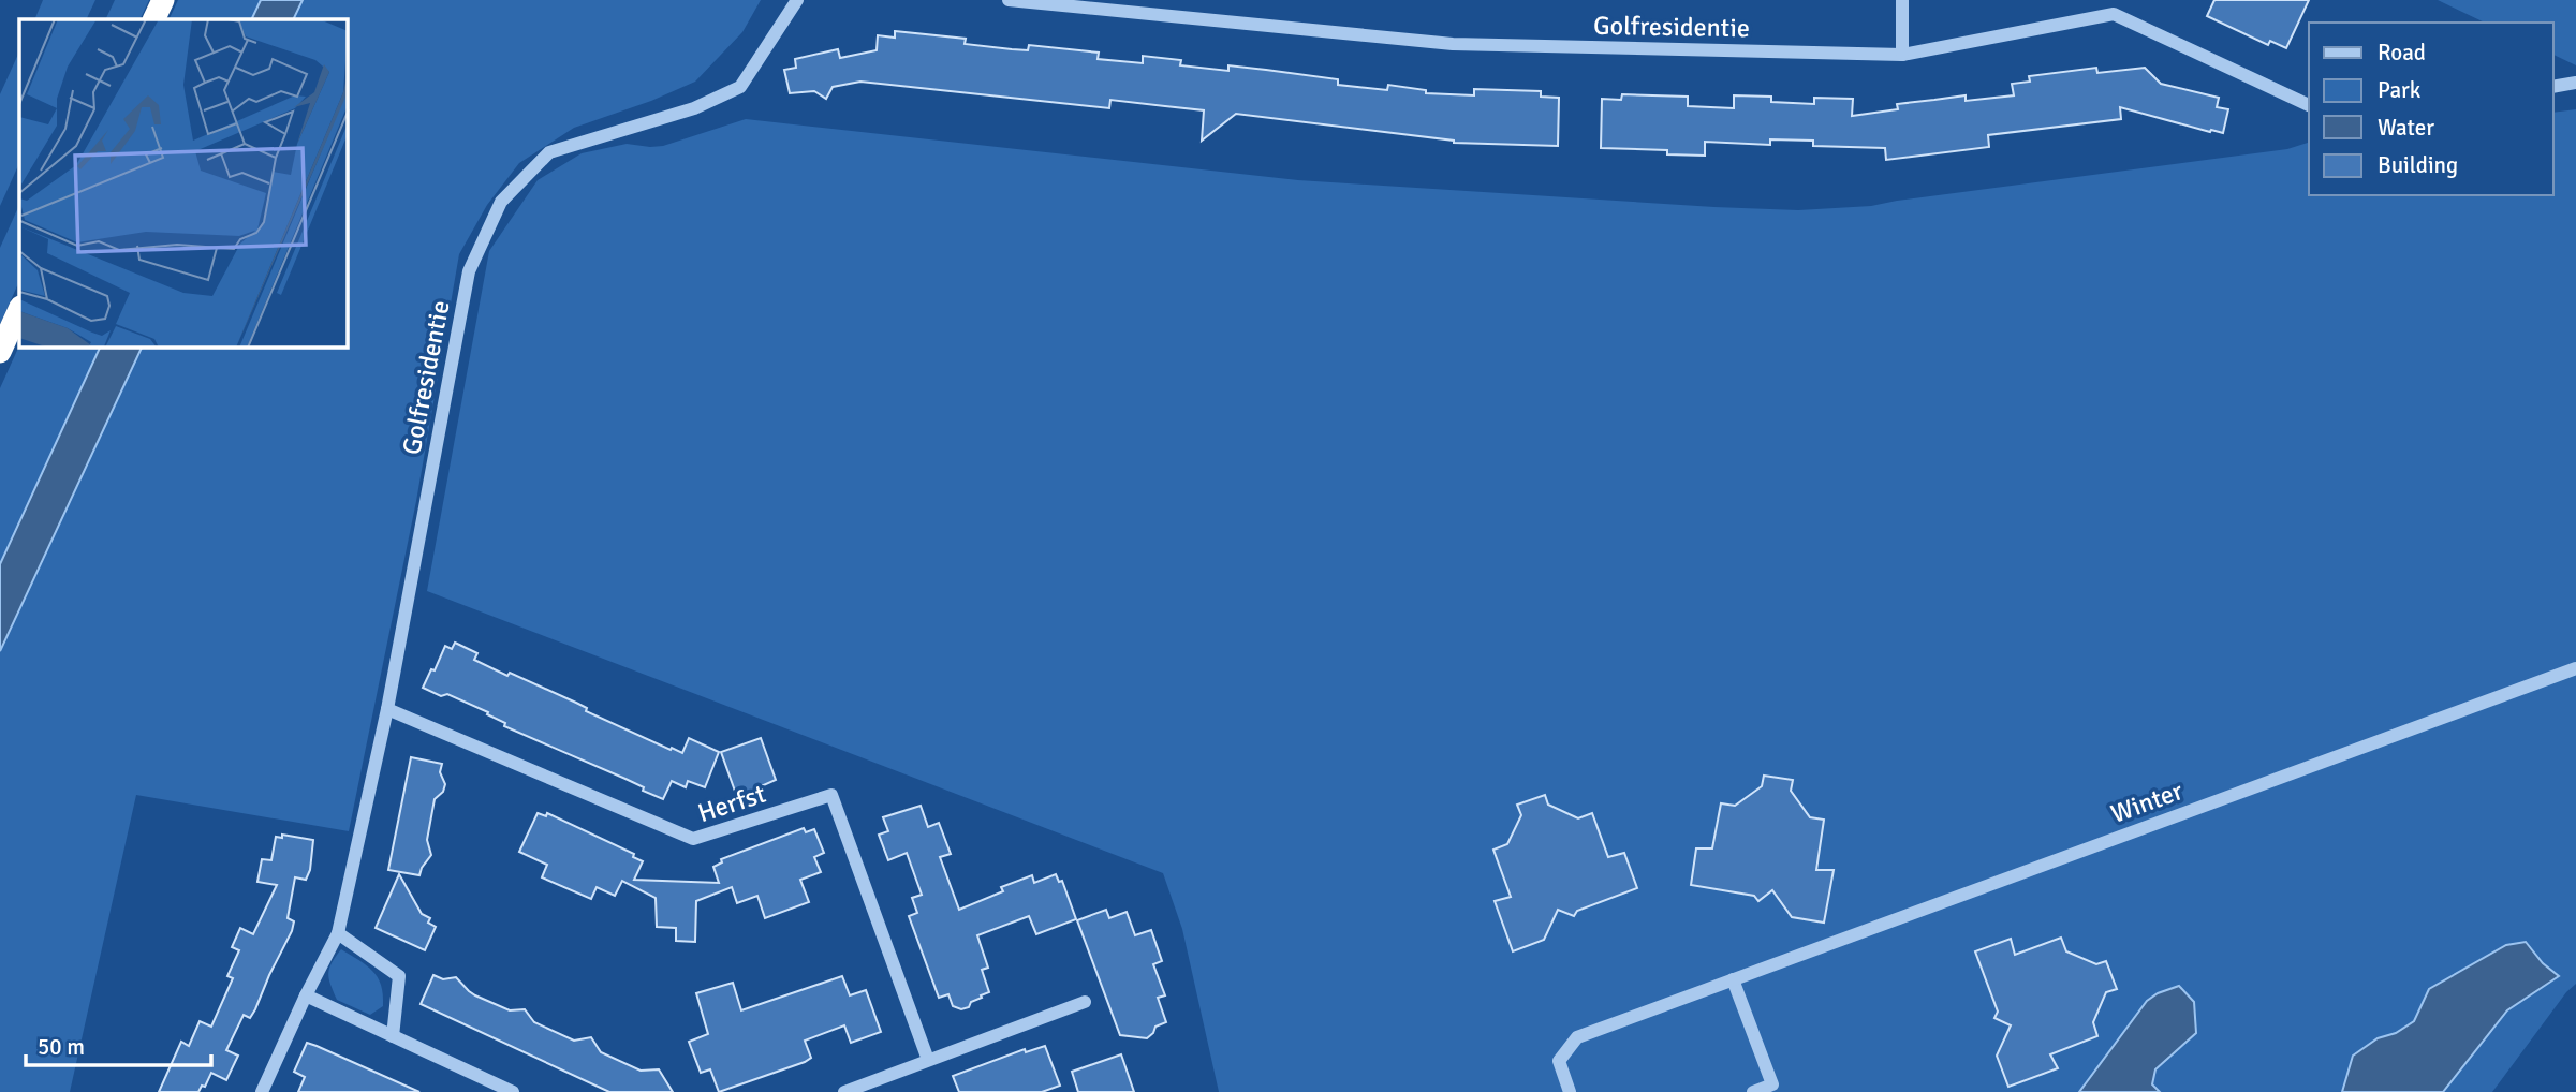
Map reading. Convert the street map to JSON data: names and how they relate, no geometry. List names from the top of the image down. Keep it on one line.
{"streets":{"street":["Golfresidentie","Winter","Herfst"]},"crossings":[["Golfresidentie","Herfst"]],"legend":["Road","Park","Water","Building"],"scale_bar":"50 m"}
